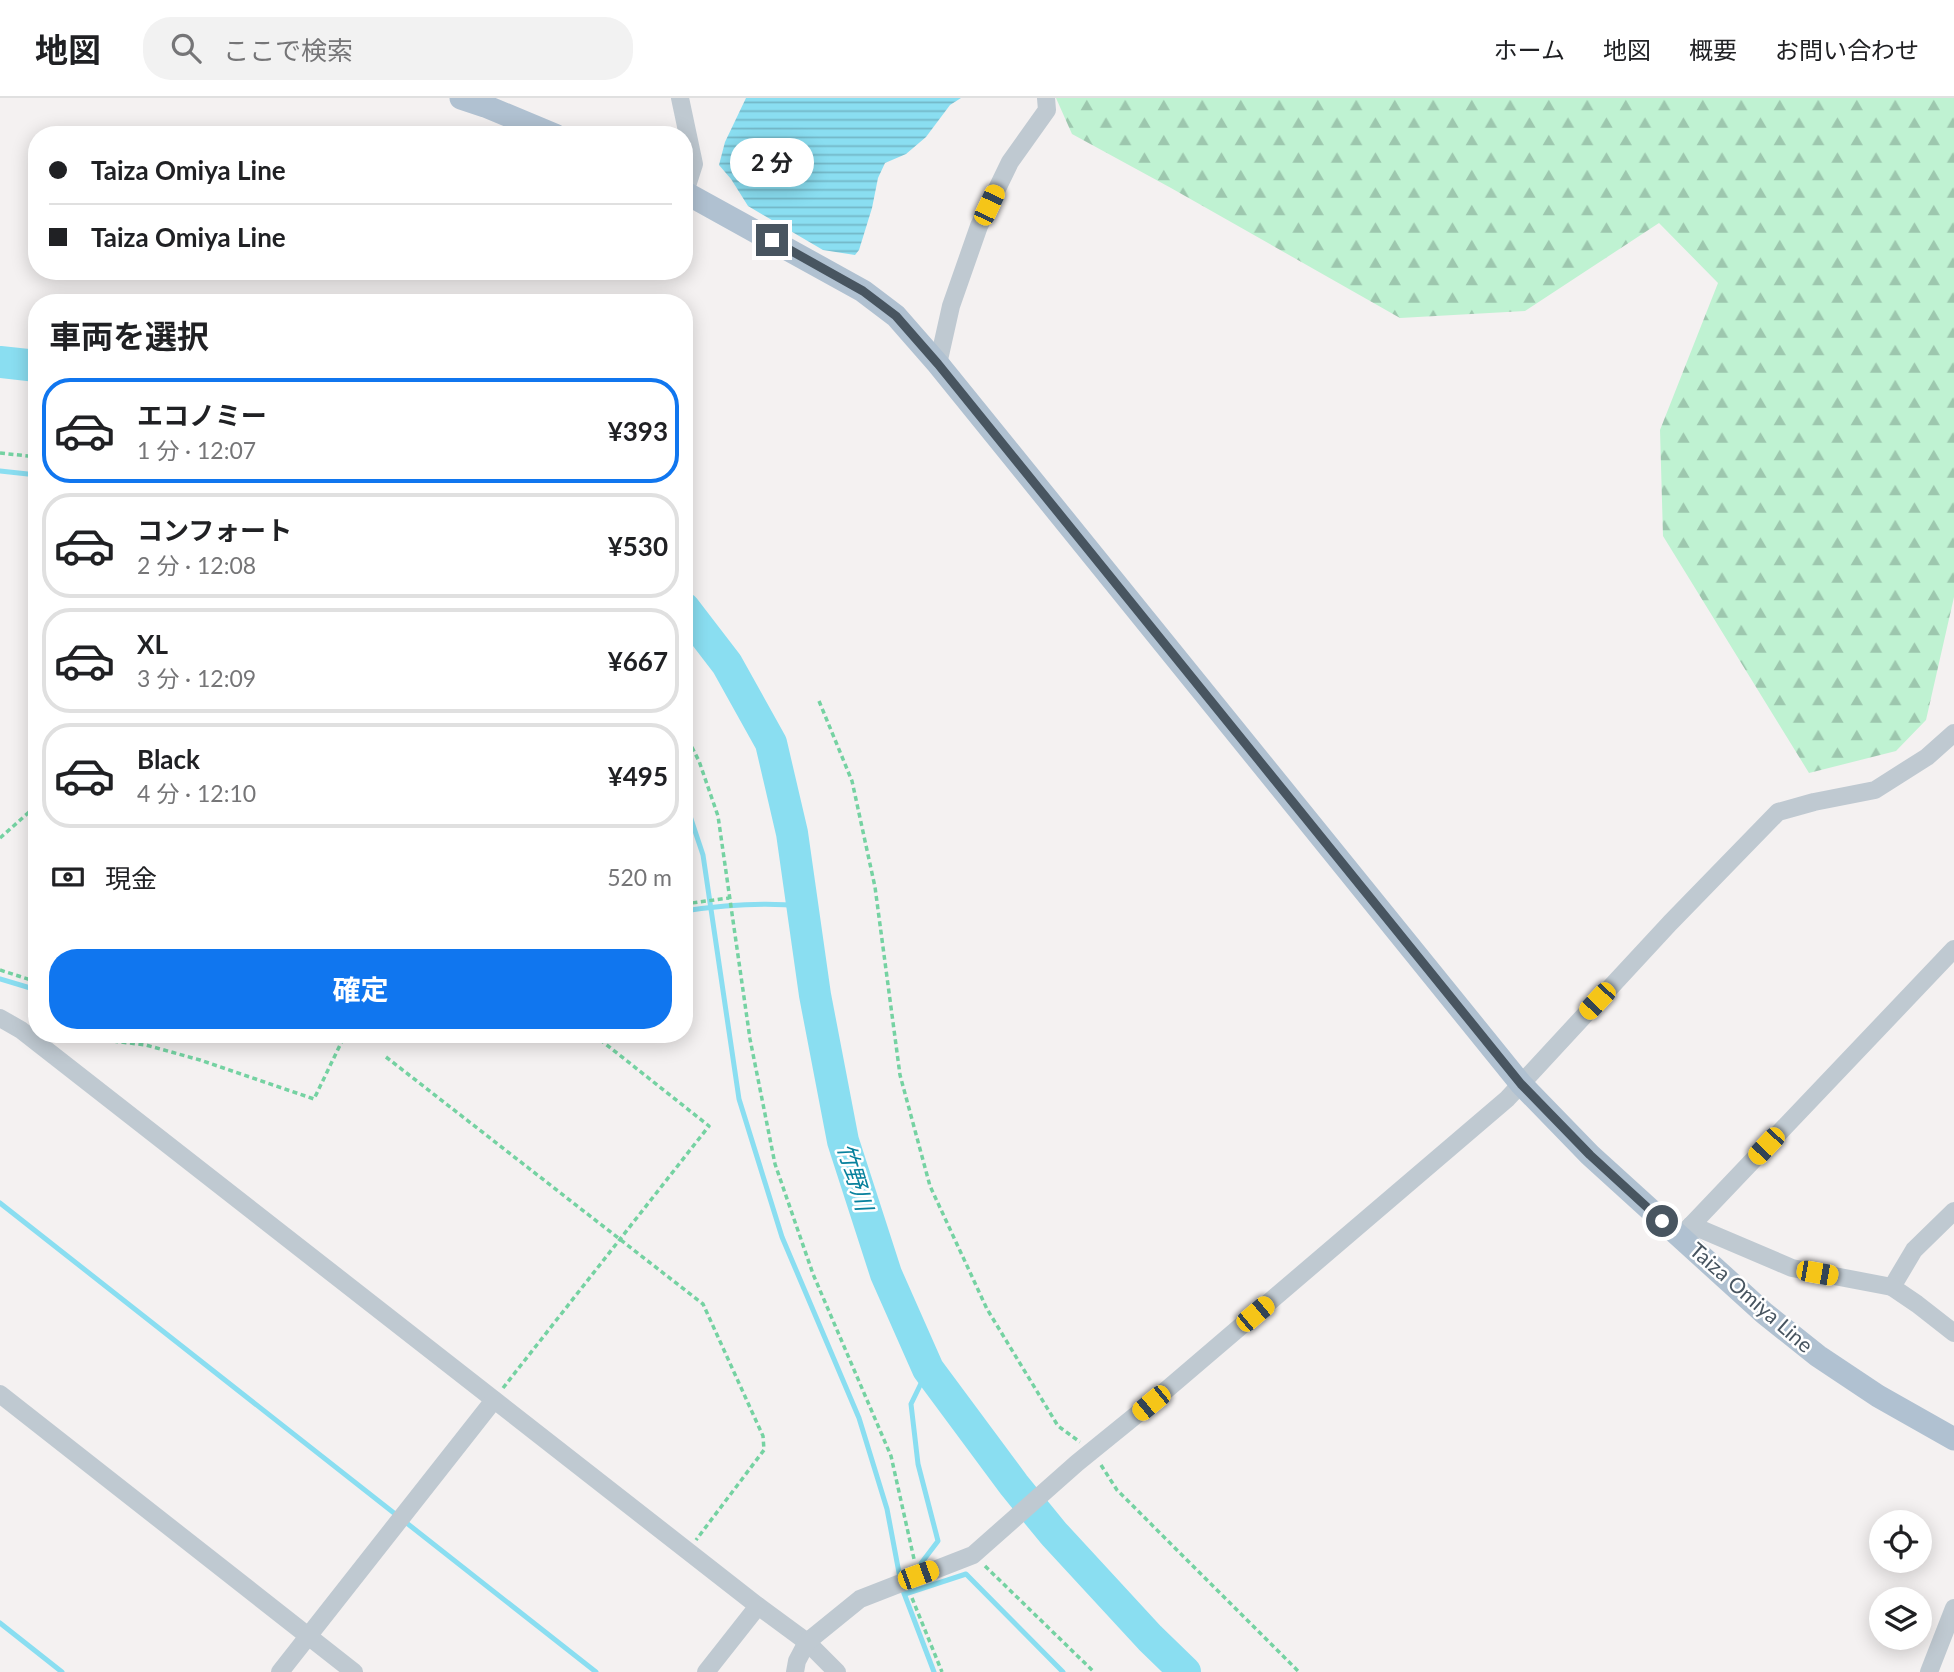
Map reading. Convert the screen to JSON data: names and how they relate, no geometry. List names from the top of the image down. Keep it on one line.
{"streets":{"main road":["Taiza Omiya Line"]},"water":["竹野川"],"page":{"header":"地図","search":"ここで検索","nav":["ホーム","地図","概要","お問い合わせ"],"banner":["Taiza Omiya Line","Taiza Omiya Line"],"bubble":"2 分","heading":"車両を選択","list":[{"name":"エコノミー","note":"1 分 · 12:07","value":"¥393"},{"name":"コンフォート","note":"2 分 · 12:08","value":"¥530"},{"name":"XL","note":"3 分 · 12:09","value":"¥667"},{"name":"Black","note":"4 分 · 12:10","value":"¥495"}],"pay":["現金","520 m"],"buttons":"確定"}}
